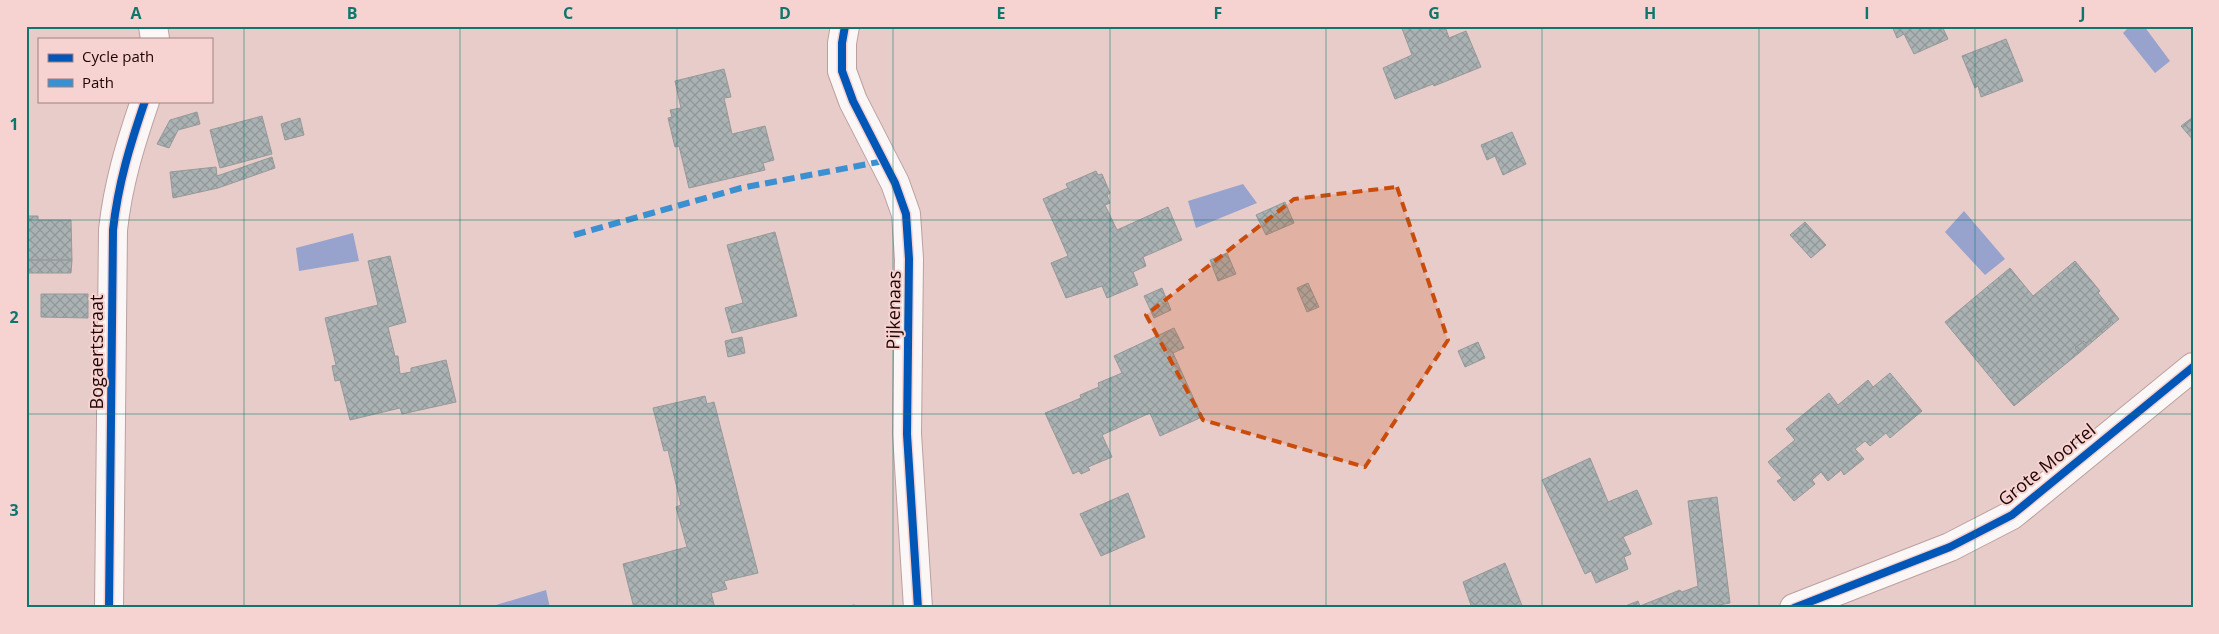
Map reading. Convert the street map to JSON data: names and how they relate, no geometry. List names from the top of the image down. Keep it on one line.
{"streets":{"street":["Pijkenaas","Bogaertstraat","Grote Moortel"]},"legend":["Cycle path","Path"],"grid":{"columns":["A","B","C","D","E","F","G","H","I","J"],"rows":["1","2","3"]}}
